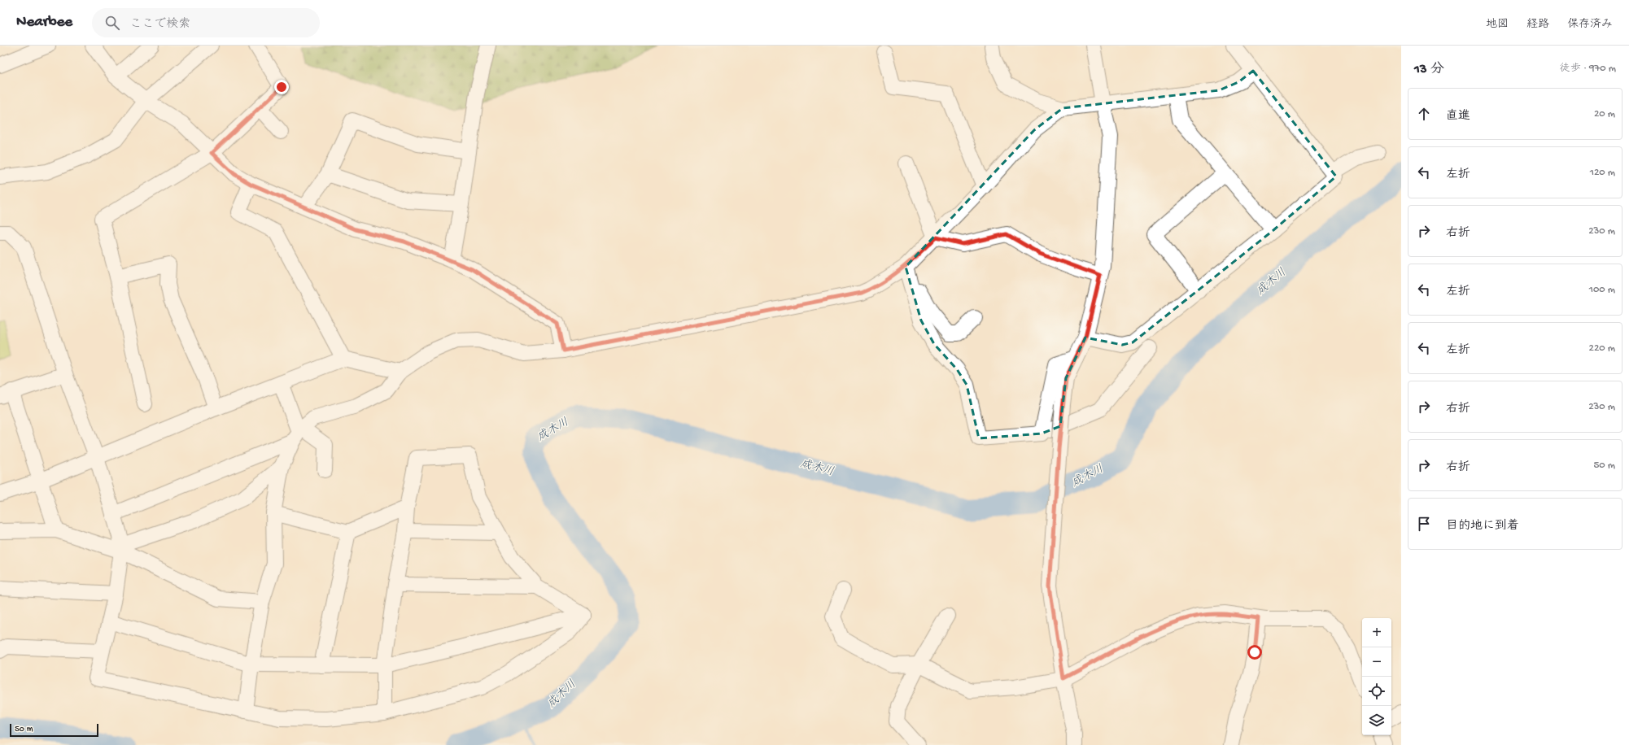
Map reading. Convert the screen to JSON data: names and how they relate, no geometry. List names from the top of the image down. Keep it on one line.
{"water":["成木川"],"scale_bar":"50 m","page":{"header":"Nearbee","search":"ここで検索","nav":["地図","経路","保存済み"],"heading":["13 分","徒歩 · 970 m"],"list":[["直進","20 m"],["左折","120 m"],["右折","230 m"],["左折","100 m"],["左折","220 m"],["右折","230 m"],["右折","50 m"],"目的地に到着"],"map_buttons":["+","−"],"scale":"50 m"}}
